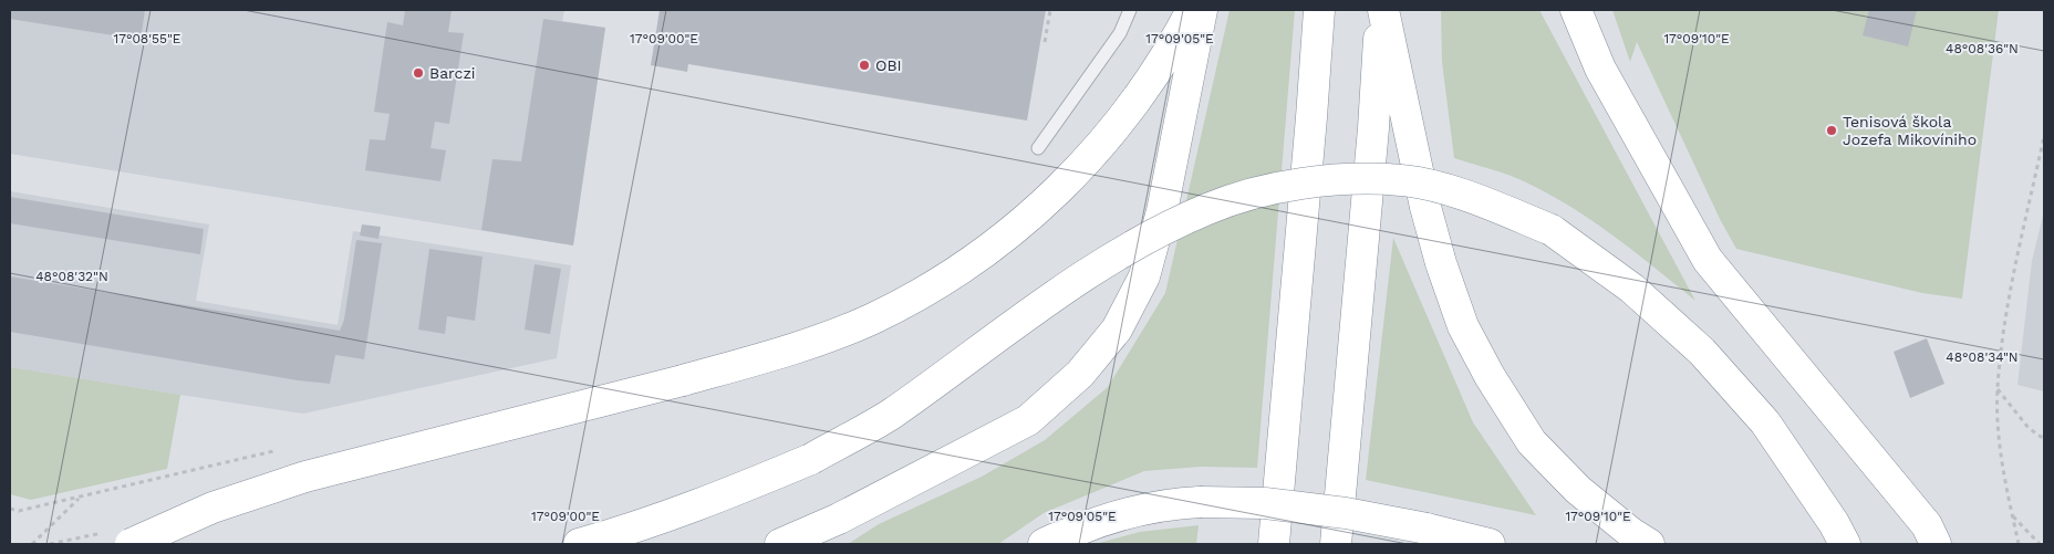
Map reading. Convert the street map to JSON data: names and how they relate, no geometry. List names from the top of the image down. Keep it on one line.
{"places":["OBI","Barczi","Tenisová škola Jozefa Mikovíniho"],"coordinates":["17°08'55\"E","17°09'00\"E","17°09'05\"E","17°09'10\"E","48°08'36\"N","48°08'32\"N","48°08'34\"N"]}
